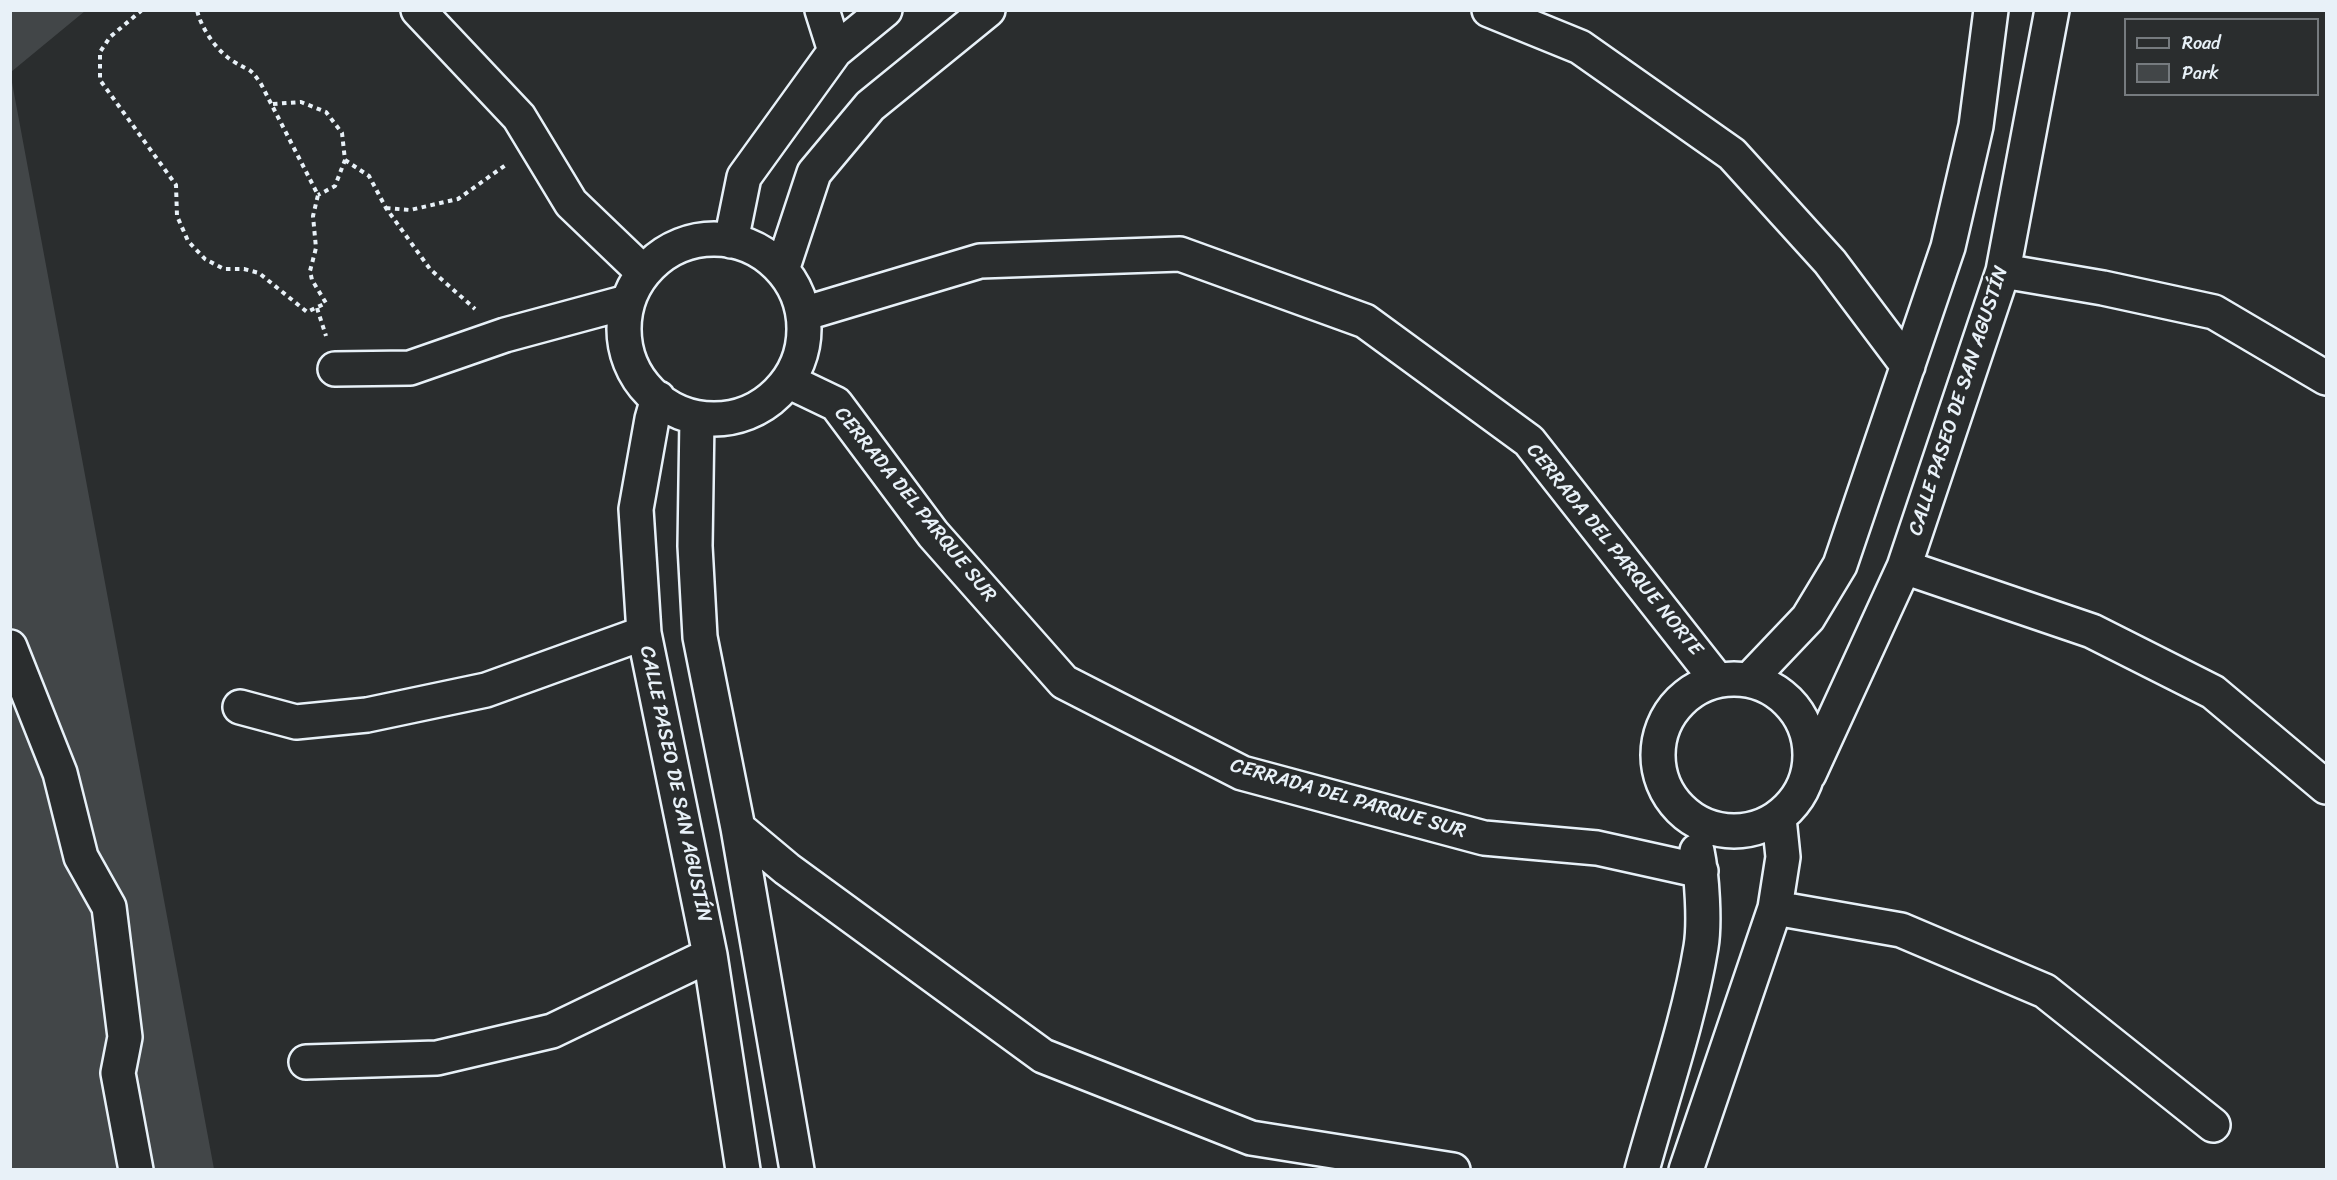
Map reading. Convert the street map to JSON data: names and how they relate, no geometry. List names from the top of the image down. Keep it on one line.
{"streets":{"street":["CALLE PASEO DE SAN AGUSTÍN","CERRADA DEL PARQUE SUR","CERRADA DEL PARQUE NORTE"]},"crossings":[["CALLE PASEO DE SAN AGUSTÍN","CERRADA DEL PARQUE SUR"],["CALLE PASEO DE SAN AGUSTÍN","CERRADA DEL PARQUE NORTE"],["CERRADA DEL PARQUE SUR","CERRADA DEL PARQUE NORTE"]],"legend":["Road","Park"]}
